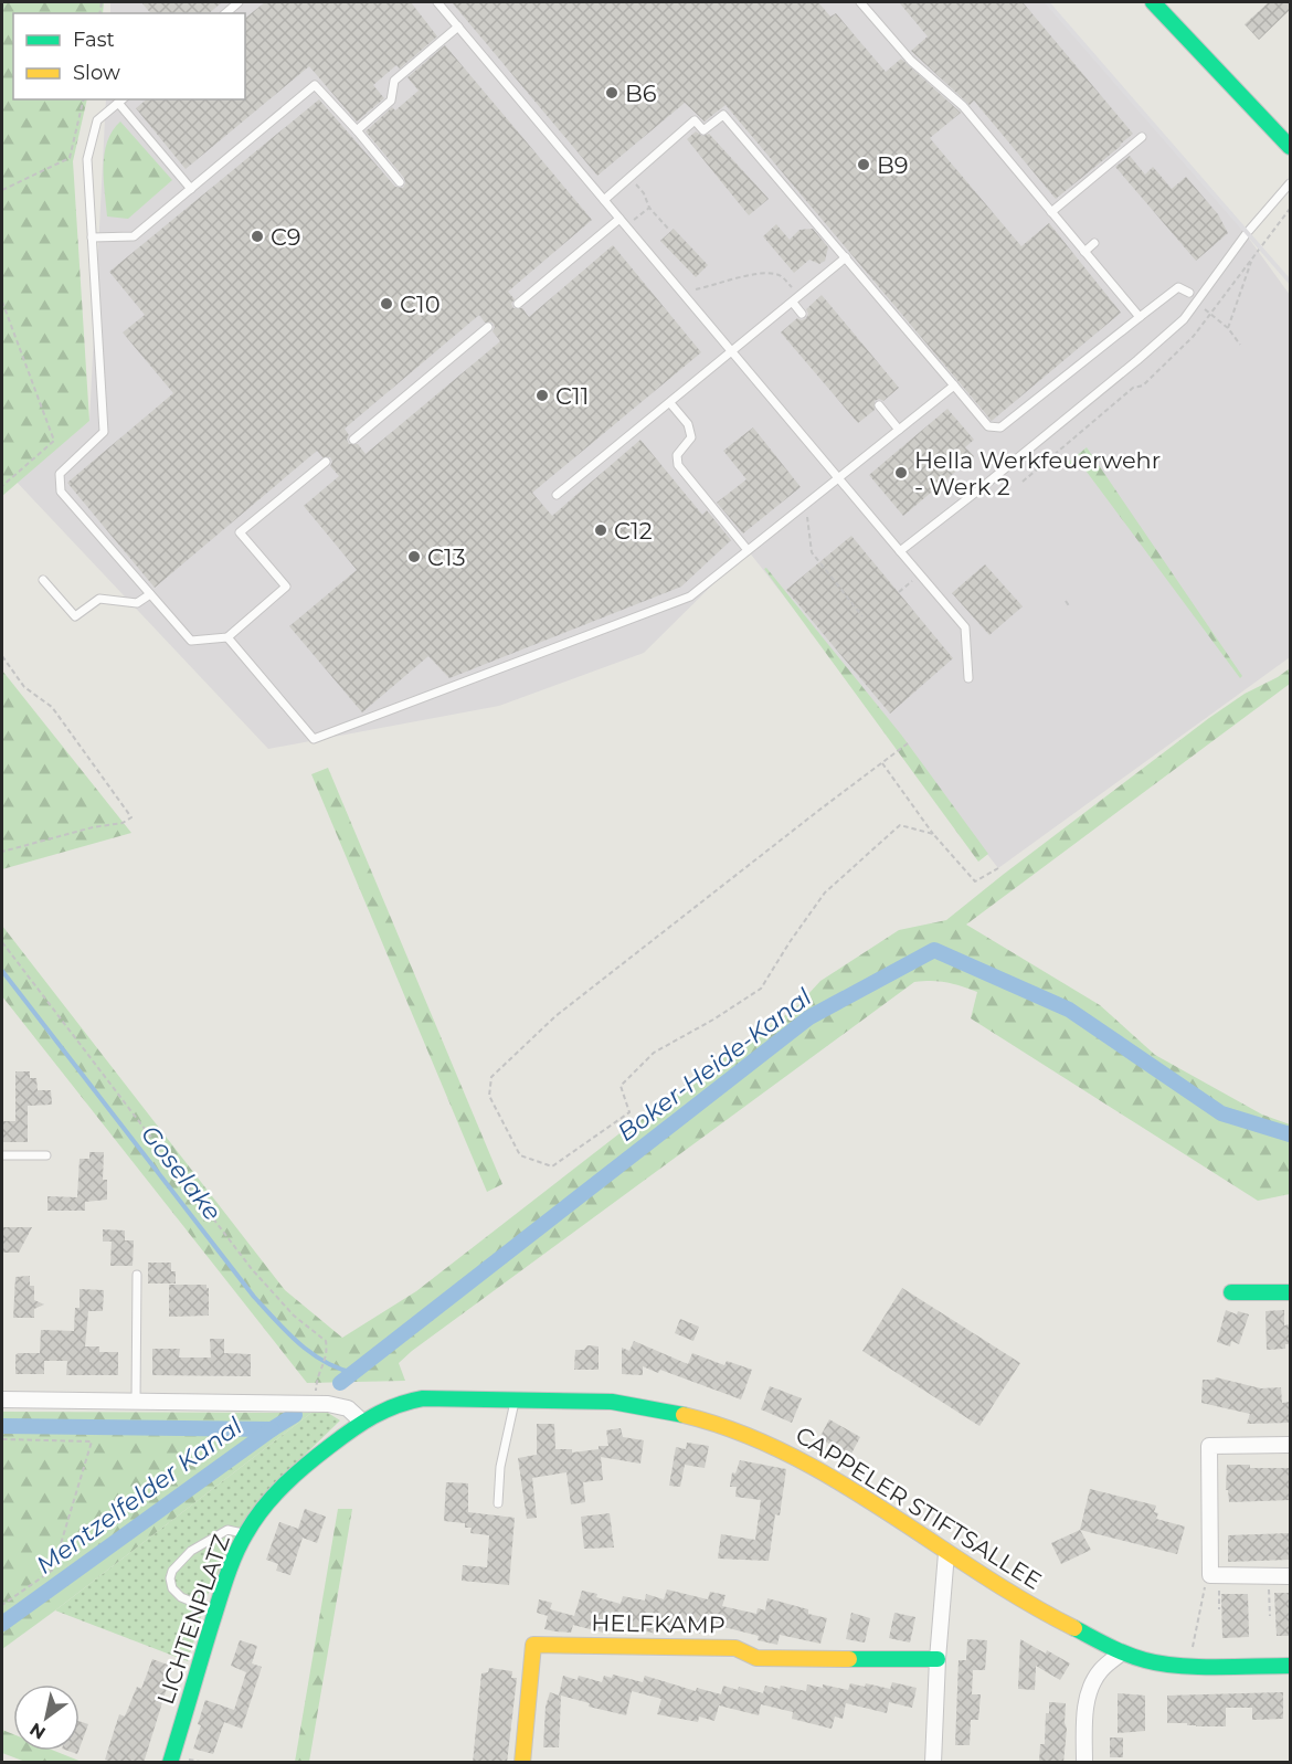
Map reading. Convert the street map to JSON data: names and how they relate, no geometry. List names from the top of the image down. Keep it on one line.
{"streets":{"street":["CAPPELER STIFTSALLEE","LICHTENPLATZ","HELFKAMP"]},"crossings":[["CAPPELER STIFTSALLEE","LICHTENPLATZ"]],"water":["Boker-Heide-Kanal","Goselake","Mentzelfelder Kanal"],"places":["B6","B9","C9","C10","C11","Hella Werkfeuerwehr - Werk 2","C12","C13"],"legend":["Fast","Slow"],"north":"bottom left"}
